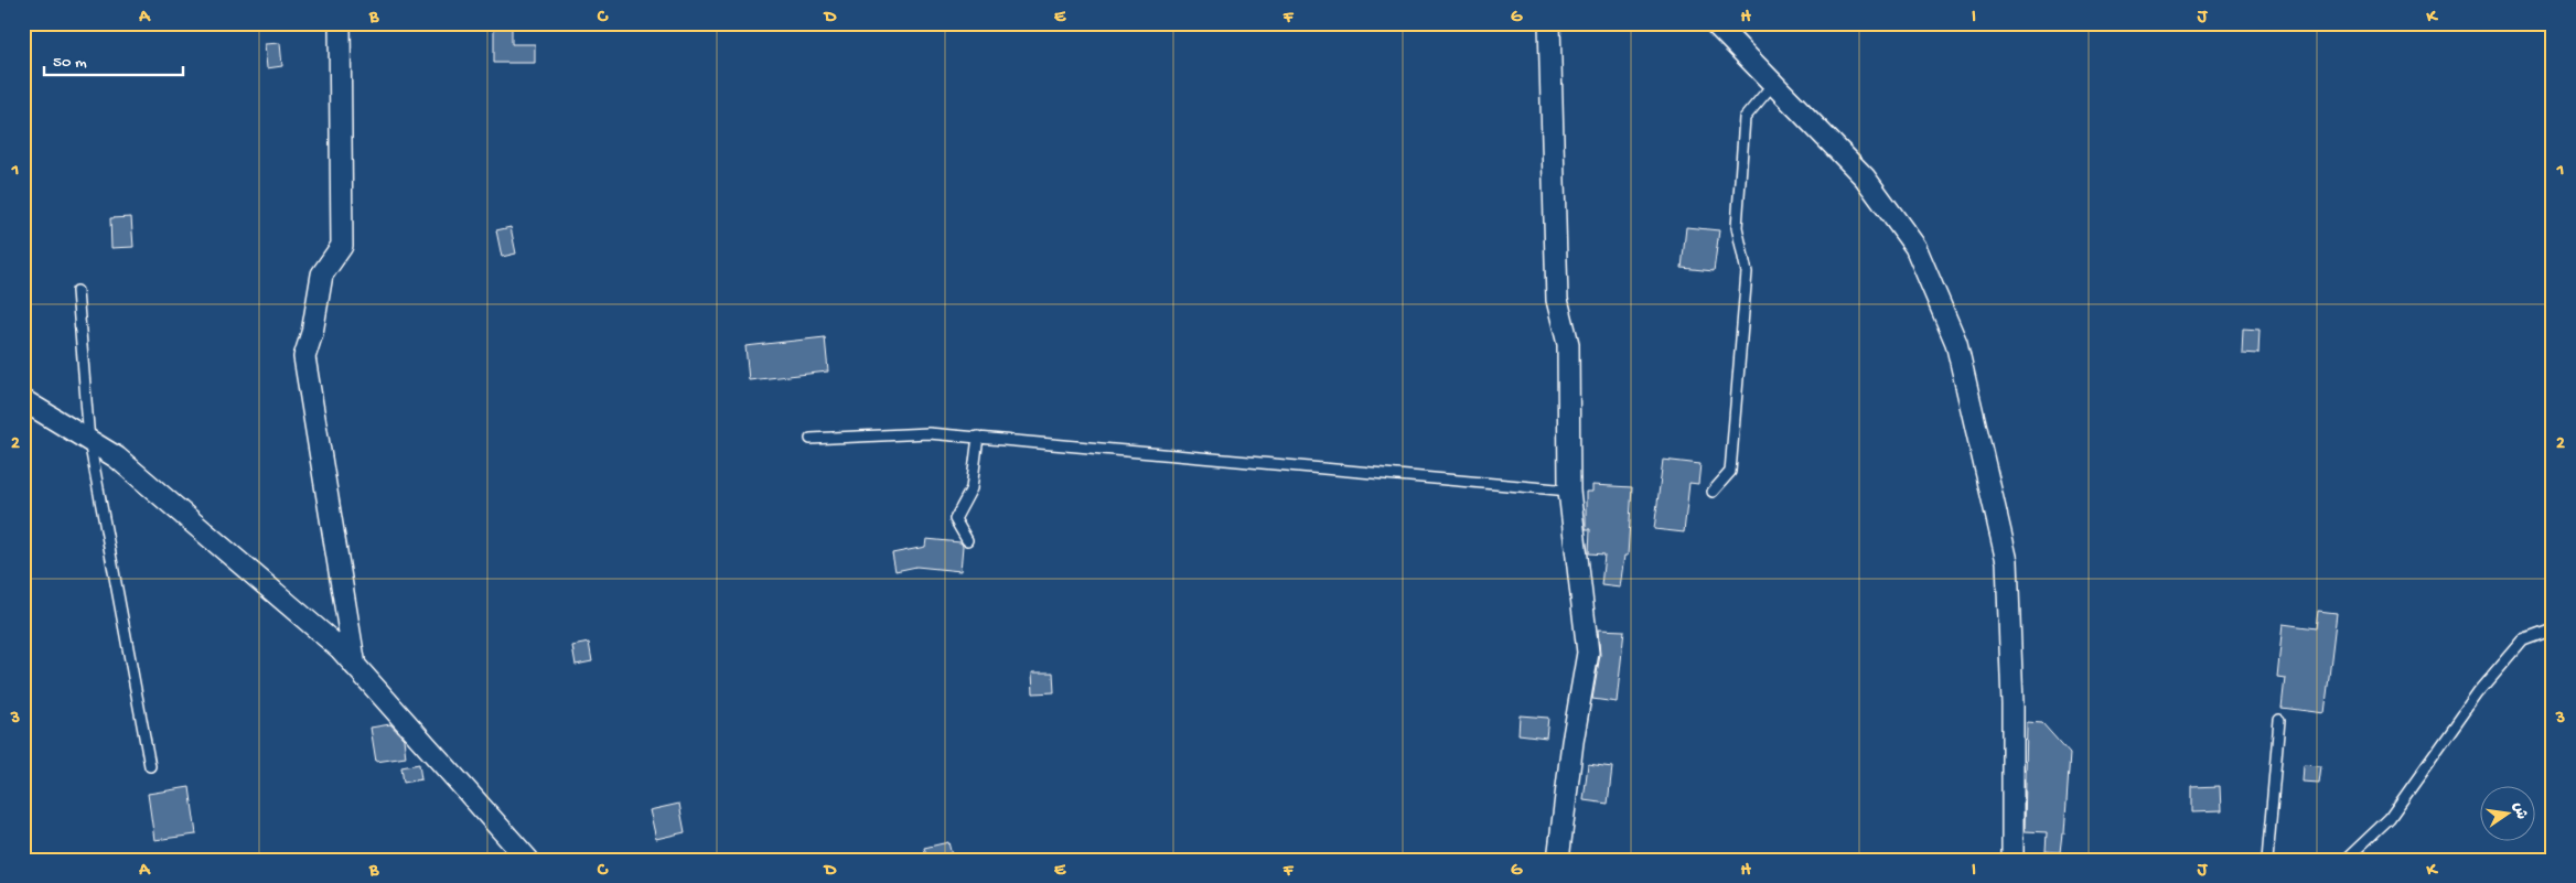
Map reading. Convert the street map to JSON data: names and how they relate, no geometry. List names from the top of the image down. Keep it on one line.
{"scale_bar":"50 m","north":"right","grid":{"columns":["A","B","C","D","E","F","G","H","I","J","K"],"rows":["1","2","3"]}}
